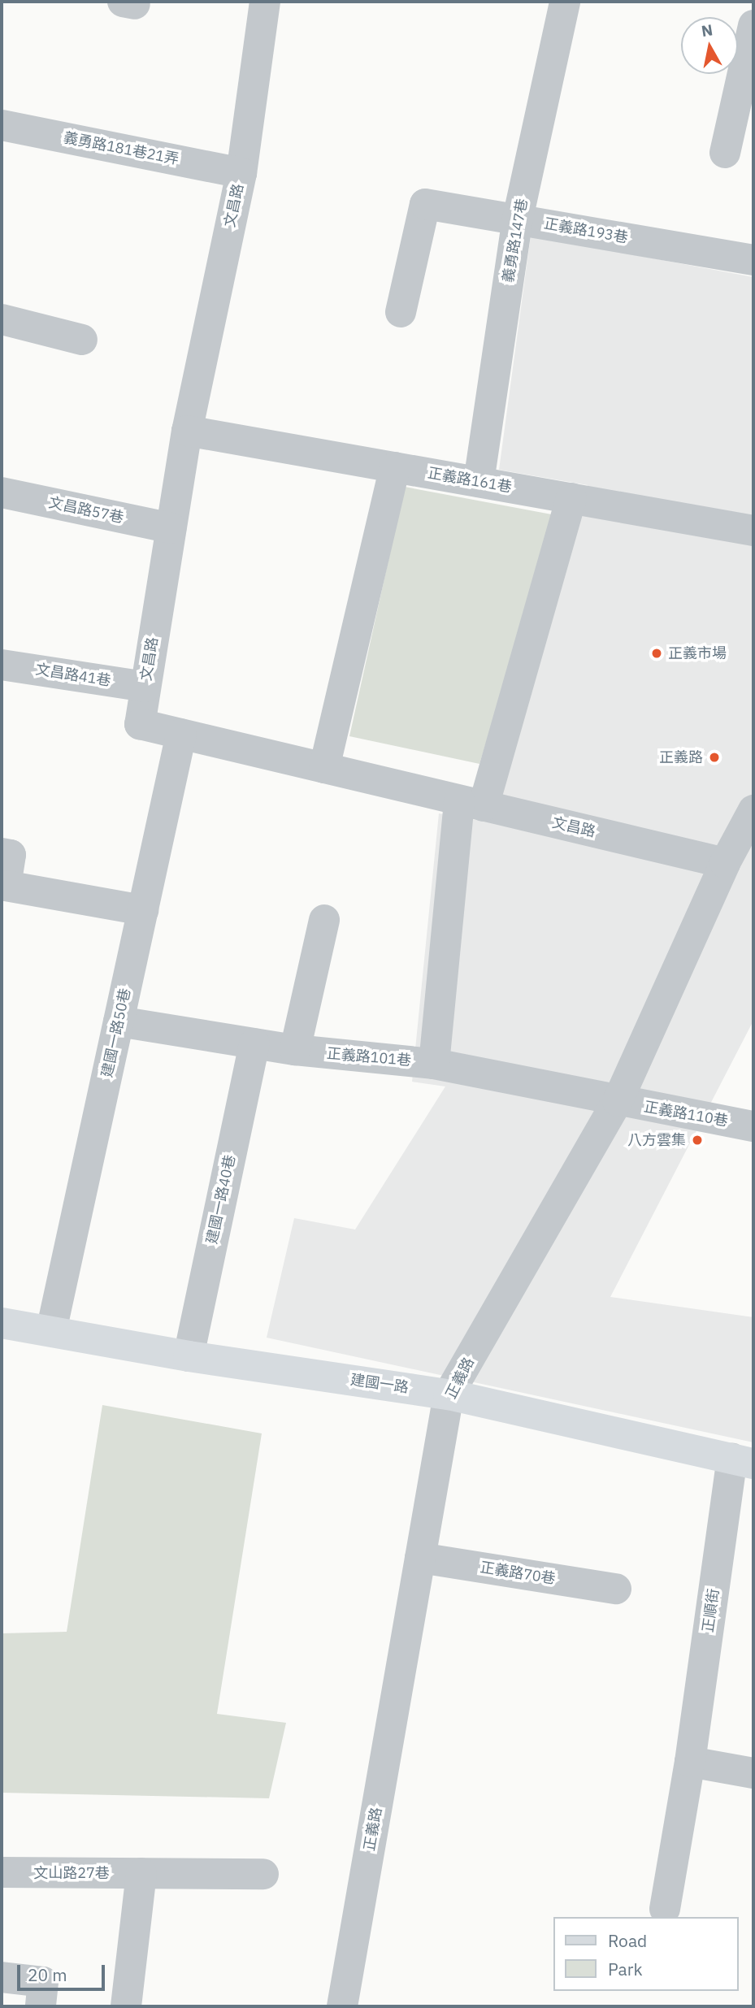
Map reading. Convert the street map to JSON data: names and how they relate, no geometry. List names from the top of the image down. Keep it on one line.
{"streets":{"main road":["建國一路"],"street":["義勇路181巷21弄","文昌路","正義路193巷","義勇路147巷","正義路161巷","文昌路57巷","文昌路41巷","建國一路50巷","正義路101巷","正義路110巷","建國一路40巷","正義路","正義路70巷","正順街","文山路27巷"]},"crossings":[["義勇路181巷21弄","文昌路"],["文昌路","正義路161巷"],["文昌路","文昌路57巷"],["文昌路","文昌路41巷"],["文昌路","建國一路50巷"],["文昌路","正義路"],["正義路193巷","義勇路147巷"],["義勇路147巷","正義路161巷"],["建國一路50巷","正義路101巷"],["建國一路50巷","建國一路"],["正義路101巷","正義路110巷"],["正義路101巷","建國一路40巷"],["正義路101巷","正義路"],["正義路110巷","正義路"],["建國一路40巷","建國一路"],["正義路","建國一路"],["正義路","正義路70巷"],["建國一路","正順街"]],"places":["正義市場","正義路","八方雲集"],"legend":["Road","Park"],"scale_bar":"20 m","north":"top"}
